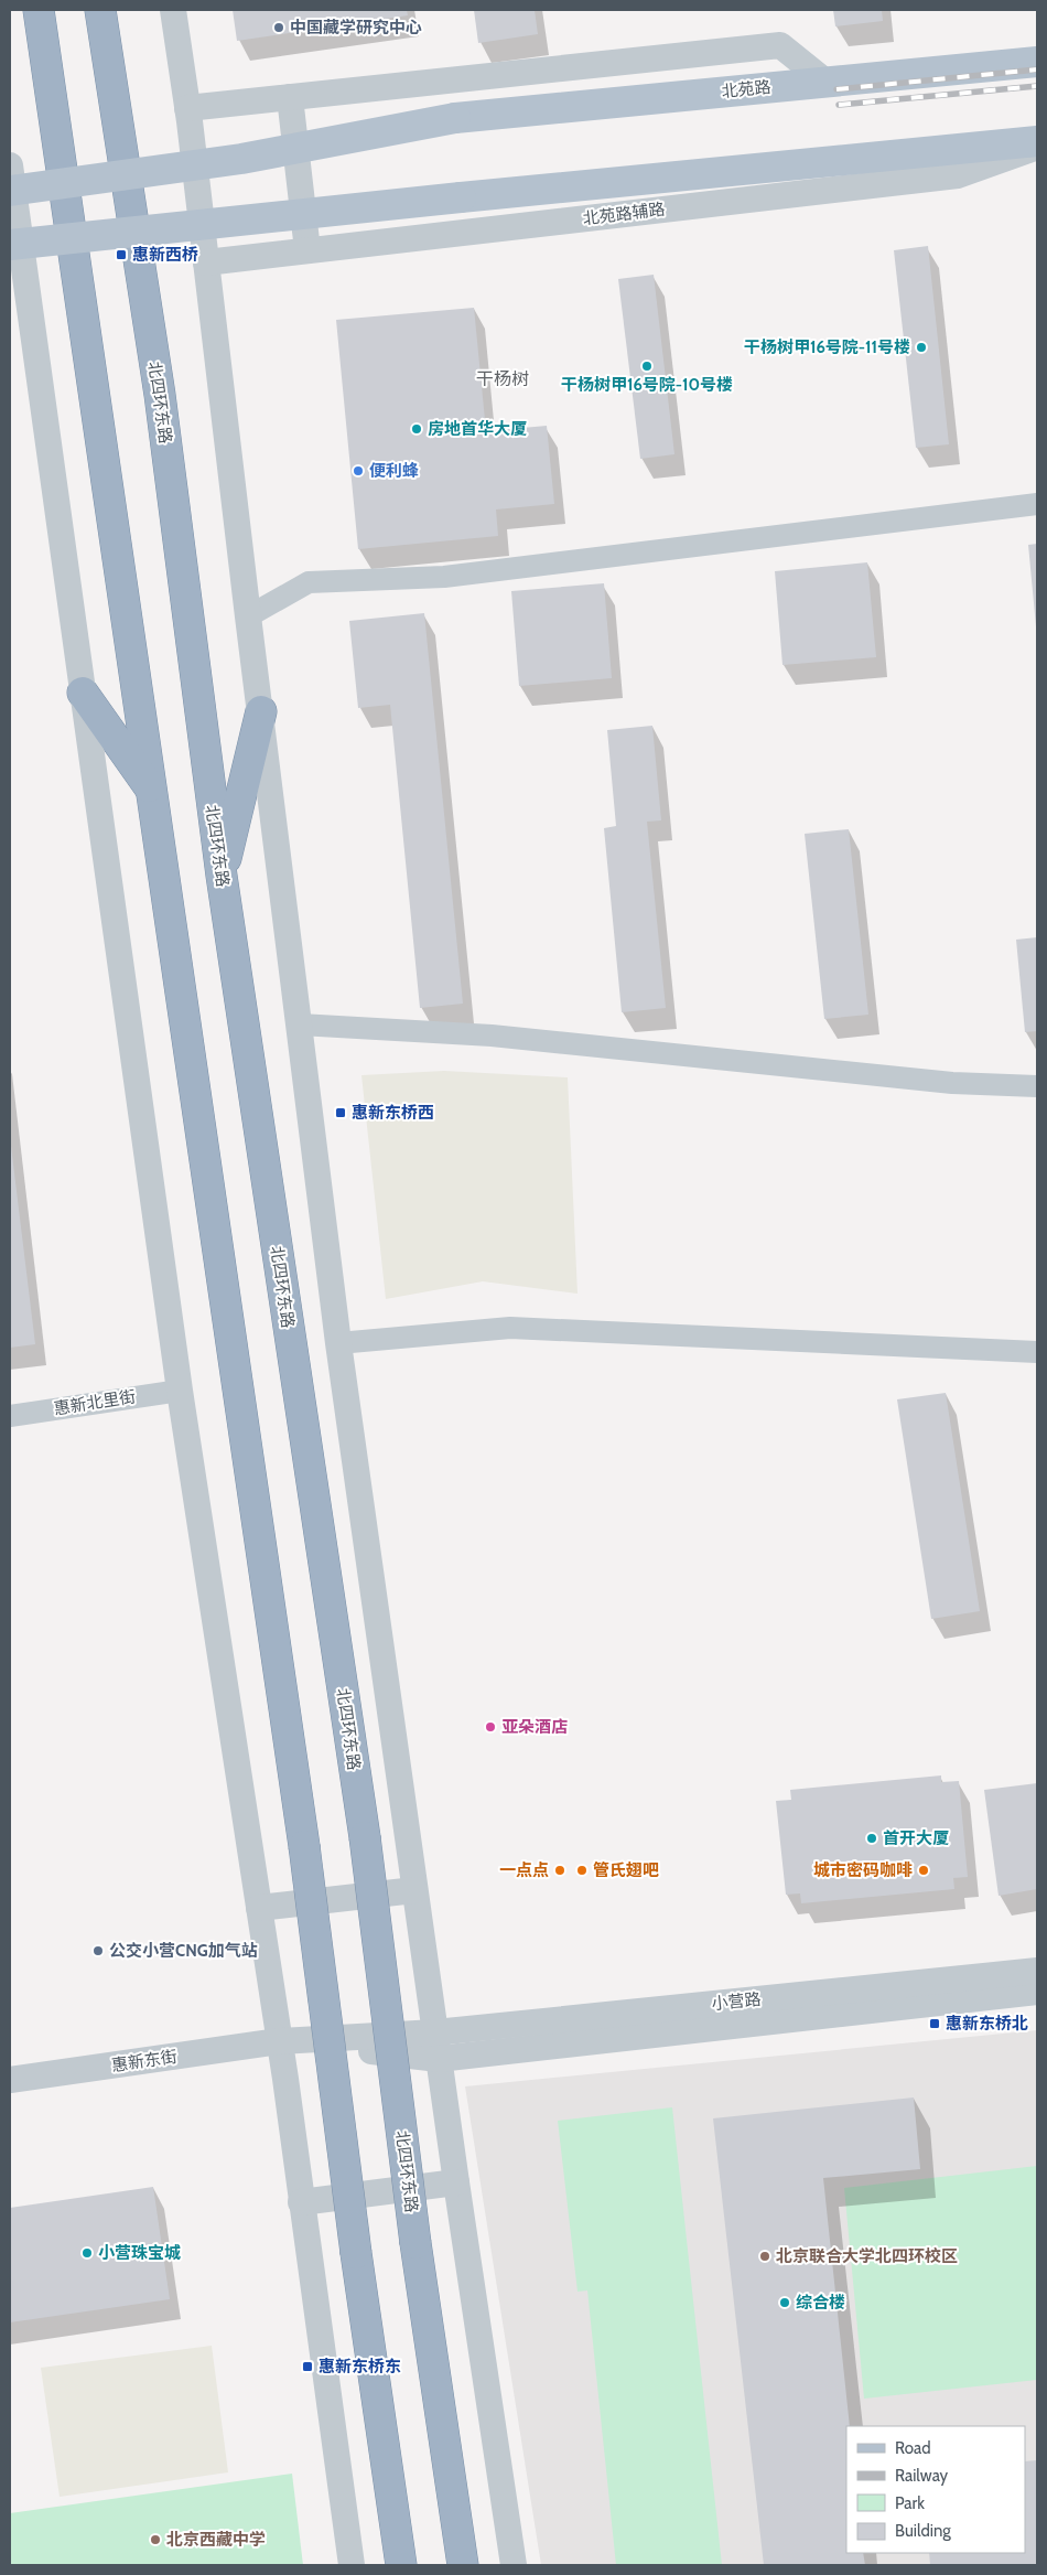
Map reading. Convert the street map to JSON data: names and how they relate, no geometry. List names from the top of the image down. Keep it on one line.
{"streets":{"highway":["北四环东路"],"main road":["北苑路"],"street":["北苑路辅路","惠新北里街","小营路","惠新东街"]},"crossings":[["小营路","惠新东街"]],"districts":["干杨树"],"places":{"other":["中国藏学研究中心","干杨树甲16号院-11号楼","干杨树甲16号院-10号楼","房地首华大厦","便利蜂","亚朵酒店","首开大厦","一点点","管氏翅吧","城市密码咖啡","公交小营CNG加气站","小营珠宝城","北京联合大学北四环校区","综合楼","北京西藏中学"],"transit":["惠新西桥","惠新东桥西","惠新东桥北","惠新东桥东"]},"legend":["Road","Railway","Park","Building"]}
